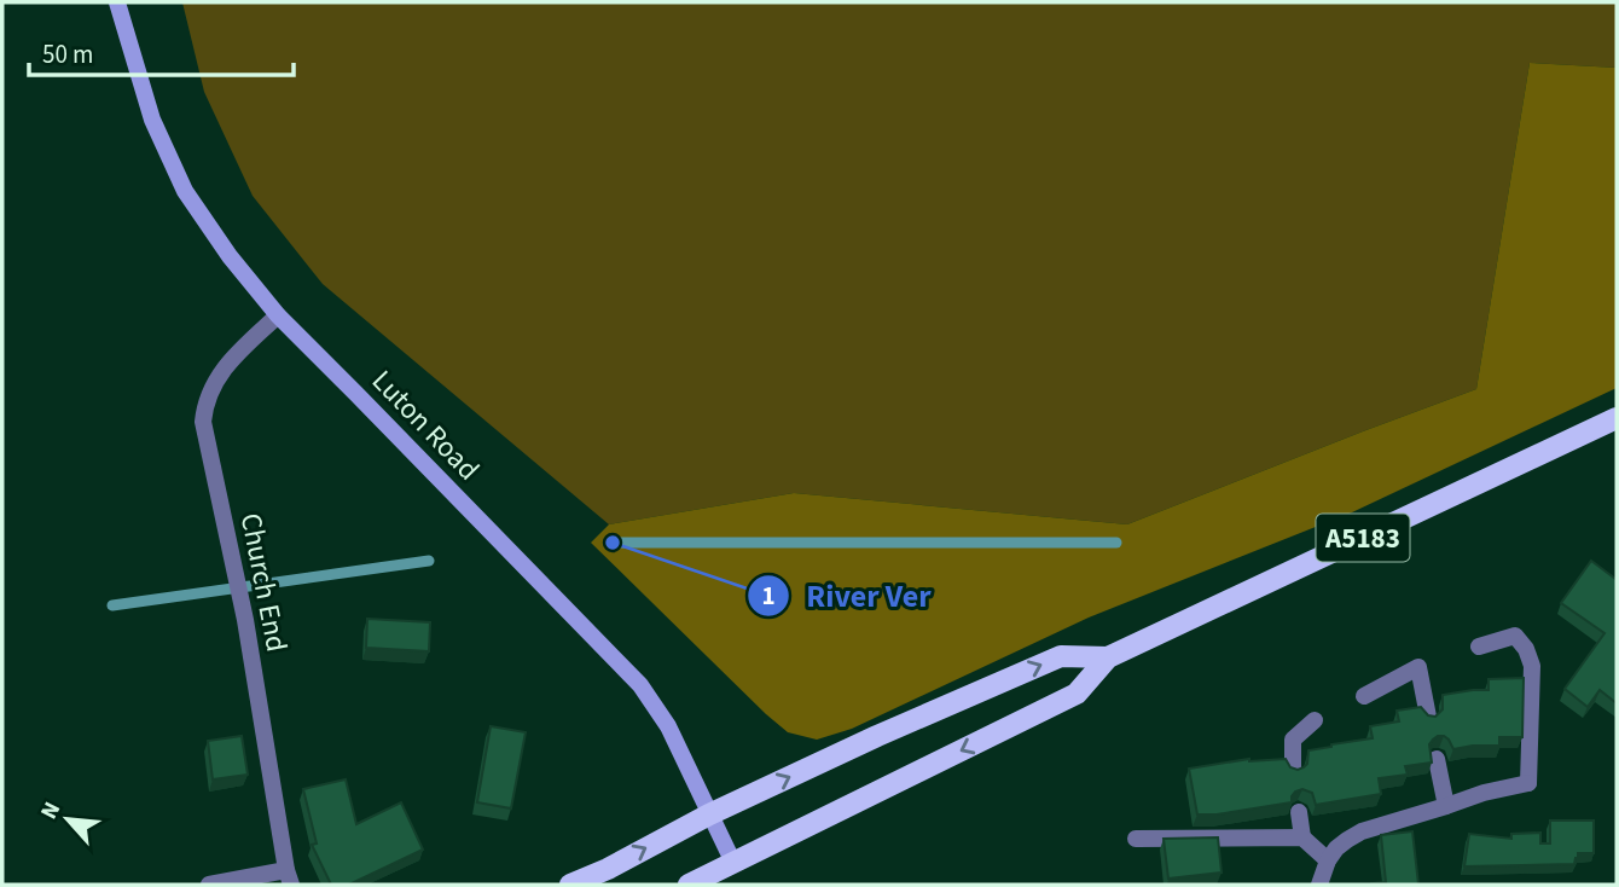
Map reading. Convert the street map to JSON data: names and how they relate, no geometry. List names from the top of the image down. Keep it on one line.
{"streets":{"main road":["Luton Road","A5183"],"street":["Church End"]},"crossings":[["Luton Road","A5183"],["Luton Road","Church End"]],"places":["River Ver"],"scale_bar":"50 m","north":"top left"}
